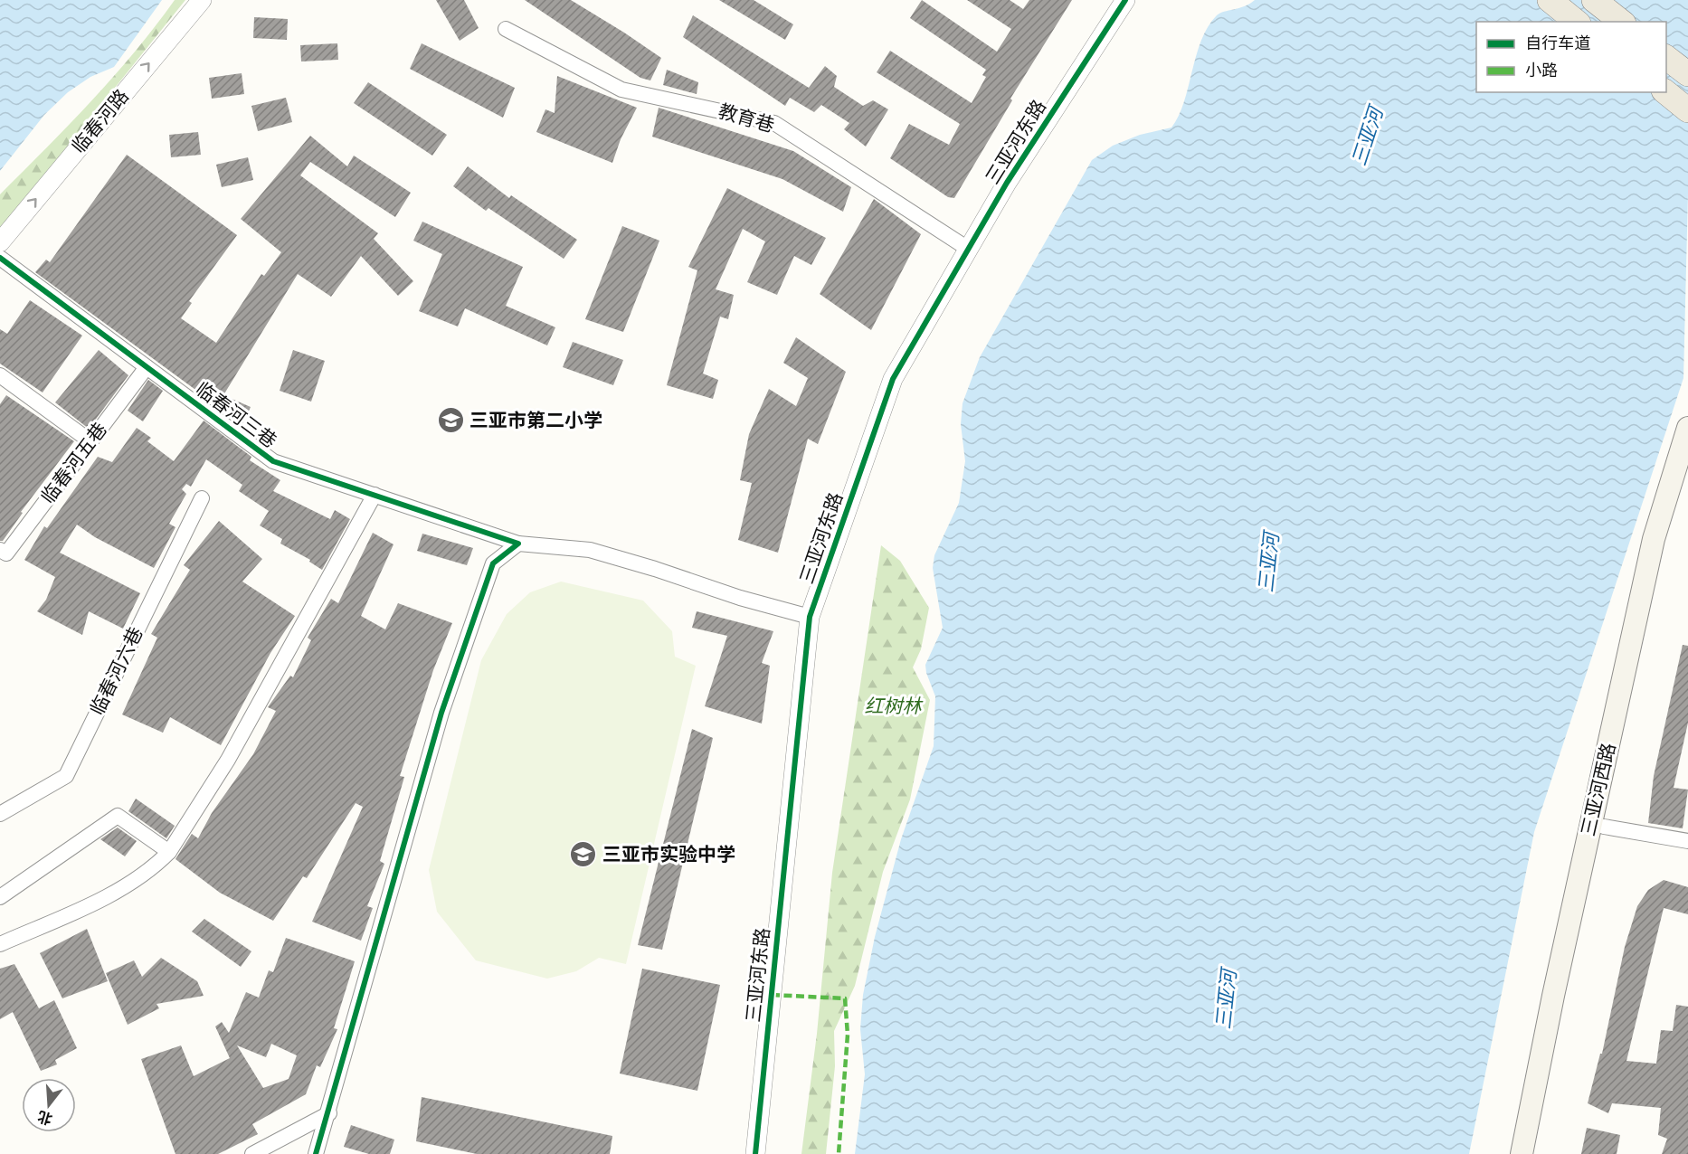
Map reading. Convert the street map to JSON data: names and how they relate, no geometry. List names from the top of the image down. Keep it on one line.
{"streets":{"main road":["三亚河西路"],"street":["教育巷","临春河路","三亚河东路","临春河三巷","临春河五巷","临春河六巷"]},"crossings":[["教育巷","三亚河东路"],["三亚河东路","临春河三巷"],["临春河三巷","临春河五巷"]],"one_way":["临春河路"],"water":["三亚河"],"parks":["红树林"],"places":{"school or university":["三亚市第二小学","三亚市实验中学"]},"legend":["自行车道","小路"],"north":"bottom"}
